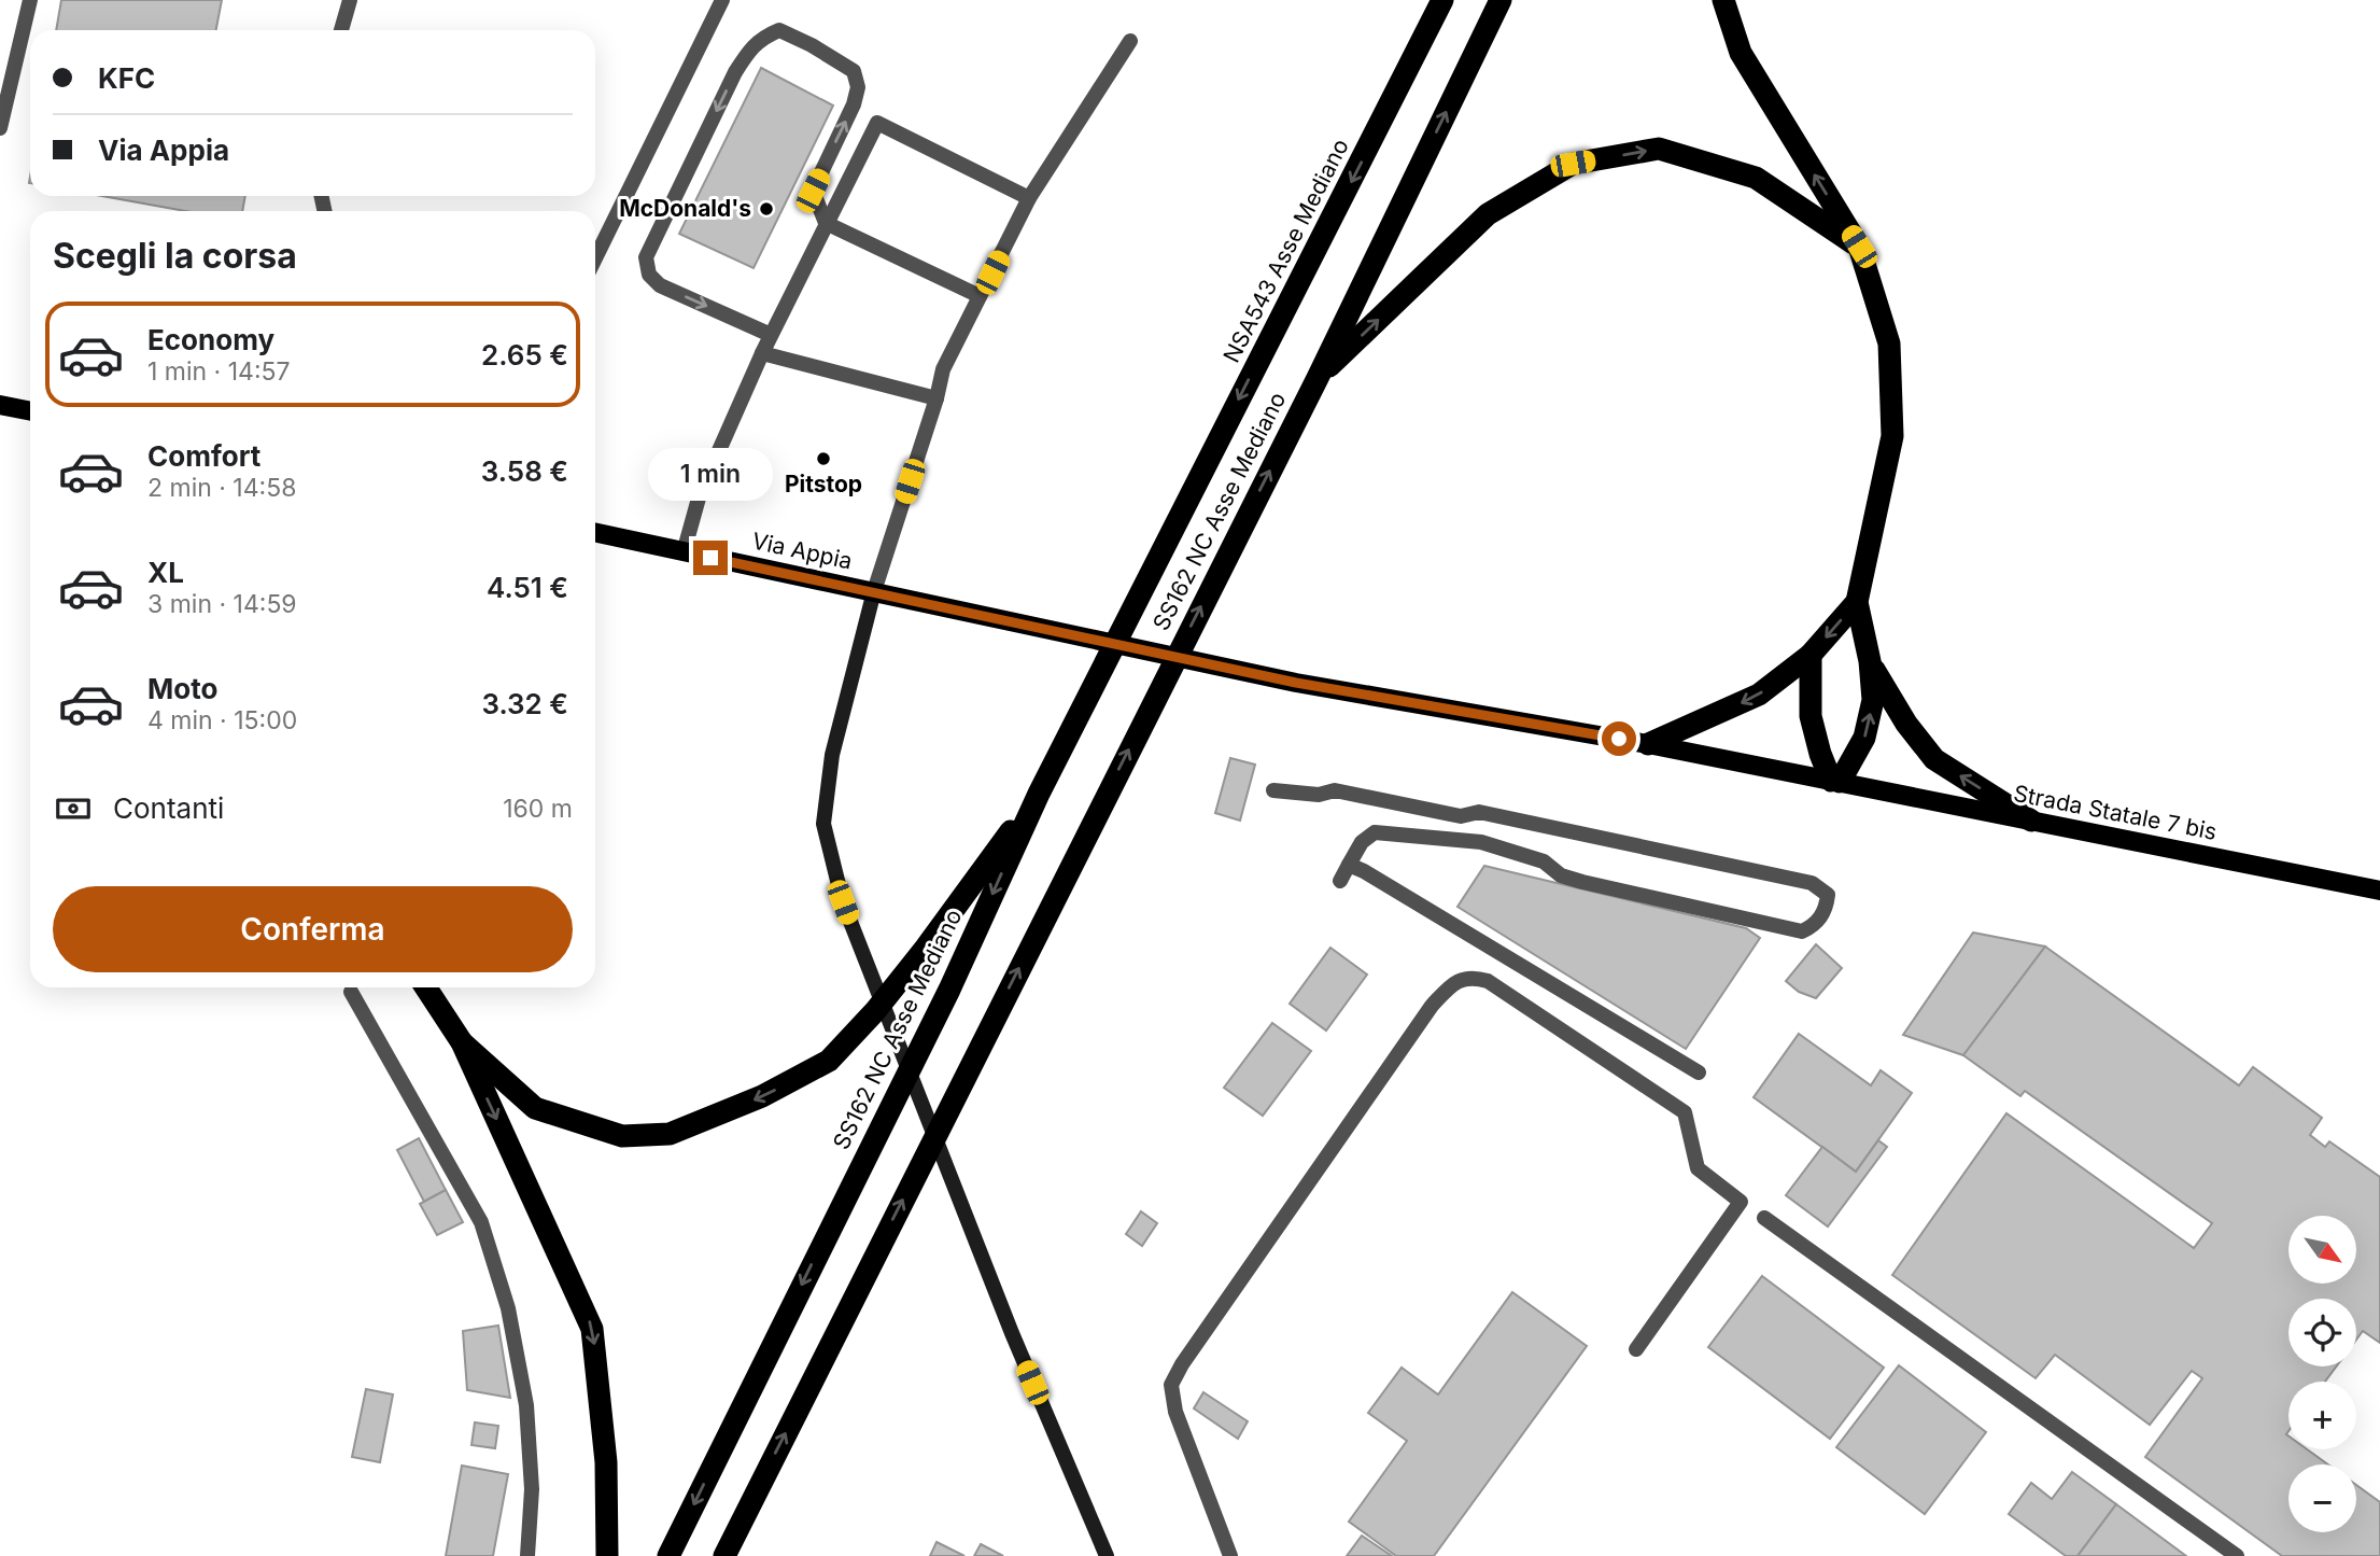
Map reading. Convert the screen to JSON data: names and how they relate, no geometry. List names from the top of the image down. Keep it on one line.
{"streets":{"highway":["NSA543 Asse Mediano","SS162 NC Asse Mediano"],"main road":["Via Appia","Strada Statale 7 bis"]},"crossings":[["NSA543 Asse Mediano","SS162 NC Asse Mediano"],["Via Appia","Strada Statale 7 bis"]],"places":["McDonald's","Pitstop"],"north":"bottom right","page":{"banner":["KFC","Via Appia"],"heading":"Scegli la corsa","list":[{"name":"Economy","note":"1 min · 14:57","value":"2.65 €"},{"name":"Comfort","note":"2 min · 14:58","value":"3.58 €"},{"name":"XL","note":"3 min · 14:59","value":"4.51 €"},{"name":"Moto","note":"4 min · 15:00","value":"3.32 €"}],"bubble":"1 min","pay":["Contanti","160 m"],"buttons":"Conferma","map_buttons":["+","−"]}}
